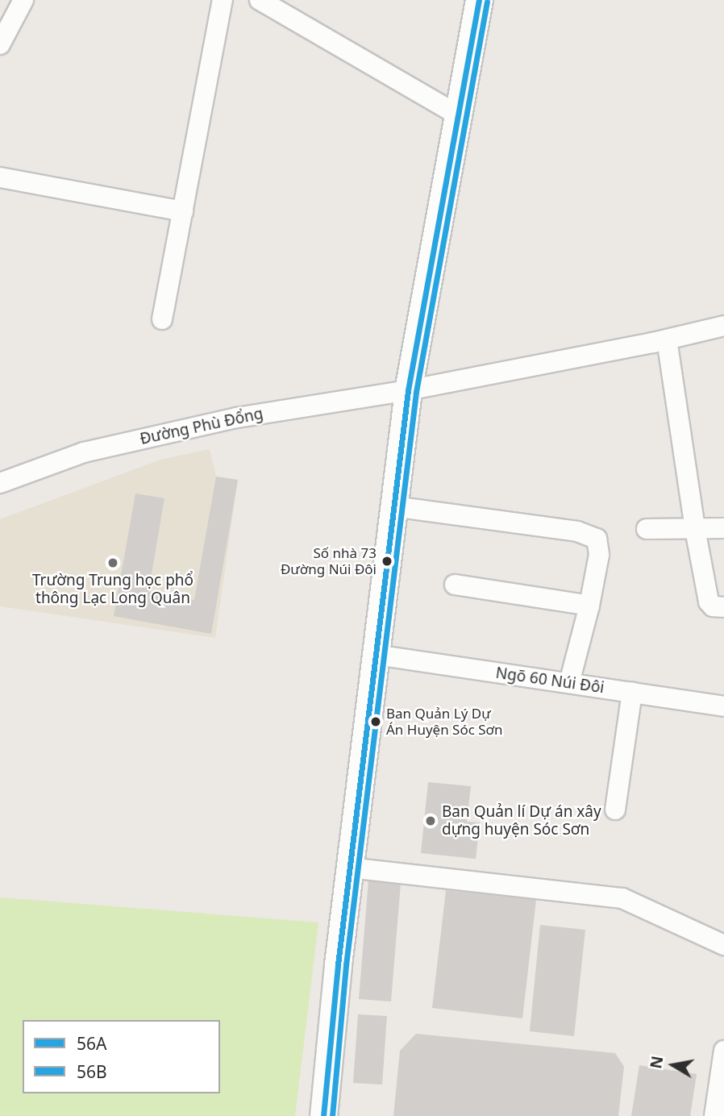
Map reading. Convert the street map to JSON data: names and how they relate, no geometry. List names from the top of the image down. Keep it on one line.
{"streets":{"street":["Đường Phù Đổng","Ngõ 60 Núi Đôi"]},"places":["Số nhà 73 Đường Núi Đôi","Trường Trung học phổ thông Lạc Long Quân","Ban Quản Lý Dự Án Huyện Sóc Sơn","Ban Quản lí Dự án xây dựng huyện Sóc Sơn"],"lines":["transit line 56A","transit line 56B"],"legend":["56A","56B"],"north":"left"}
